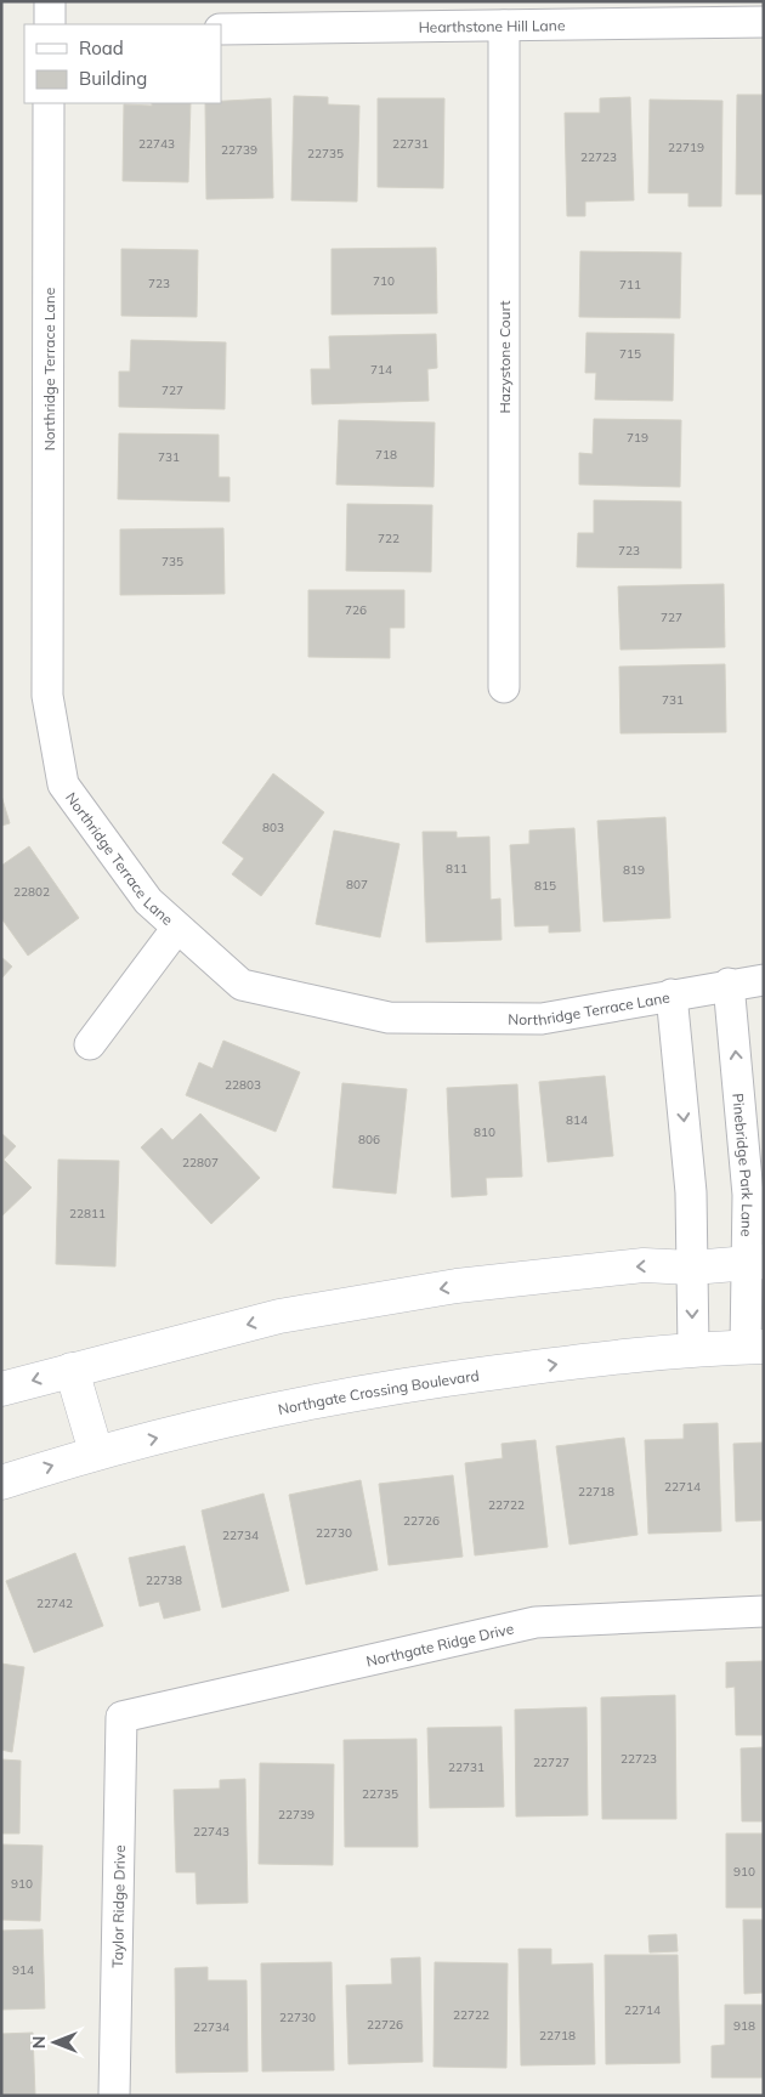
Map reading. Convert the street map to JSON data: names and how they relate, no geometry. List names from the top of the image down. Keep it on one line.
{"streets":{"main road":["Northgate Crossing Boulevard"],"street":["Hearthstone Hill Lane","Hazystone Court","Northridge Terrace Lane","Pinebridge Park Lane","Northgate Ridge Drive","Taylor Ridge Drive"]},"crossings":[["Hearthstone Hill Lane","Hazystone Court"],["Northridge Terrace Lane","Pinebridge Park Lane"],["Pinebridge Park Lane","Northgate Crossing Boulevard"],["Northgate Ridge Drive","Taylor Ridge Drive"]],"house_numbers":["22743","22731","22719","22739","22735","22723","710","723","711","715","714","727","719","718","731","722","723","735","726","727","731","803","811","819","807","815","22802","22803","814","810","806","22807","22811","22714","22718","22722","22726","22730","22734","22738","22742","22723","22727","22731","22735","22739","22743","910","910","914","22714","22722","22730","22726","918","22734","22718"],"legend":["Road","Building"],"north":"left"}
